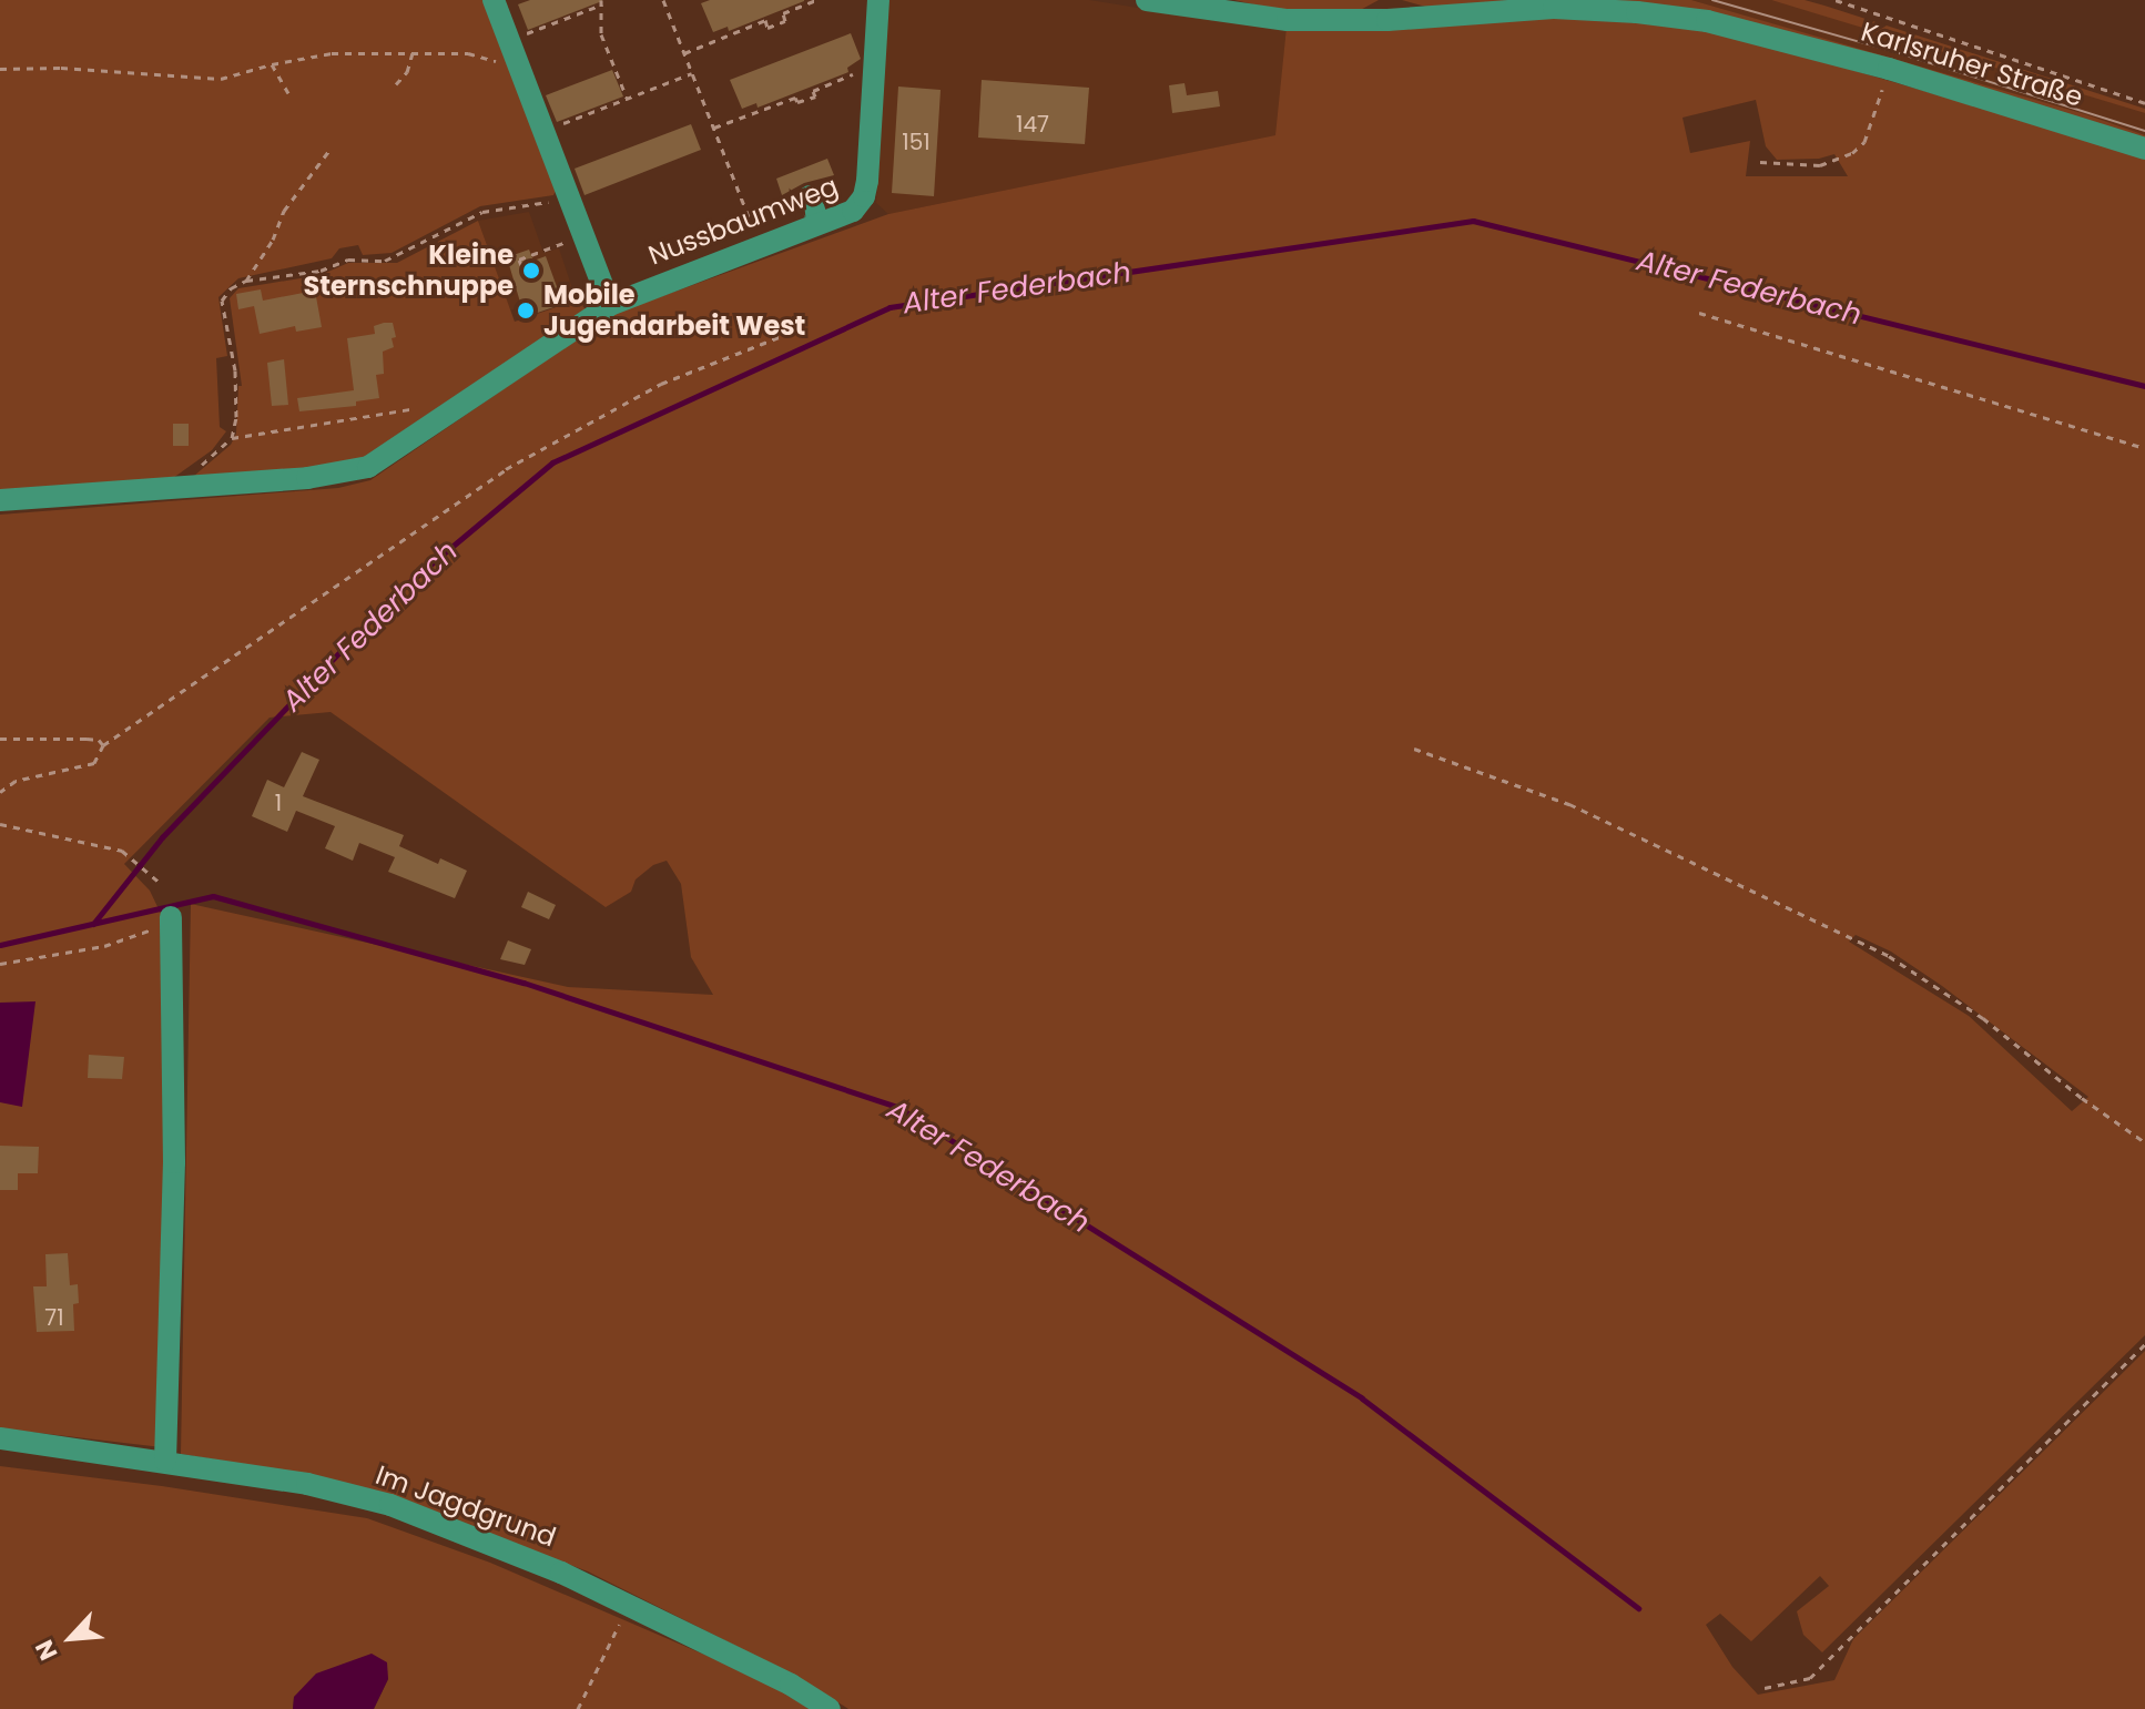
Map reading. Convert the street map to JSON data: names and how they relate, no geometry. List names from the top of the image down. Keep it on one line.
{"streets":{"street":["Karlsruher Straße","Nussbaumweg","Im Jagdgrund"]},"water":["Alter Federbach"],"places":["Kleine Sternschnuppe","Mobile Jugendarbeit West"],"house_numbers":["147","151","1","71"],"north":"bottom left"}
